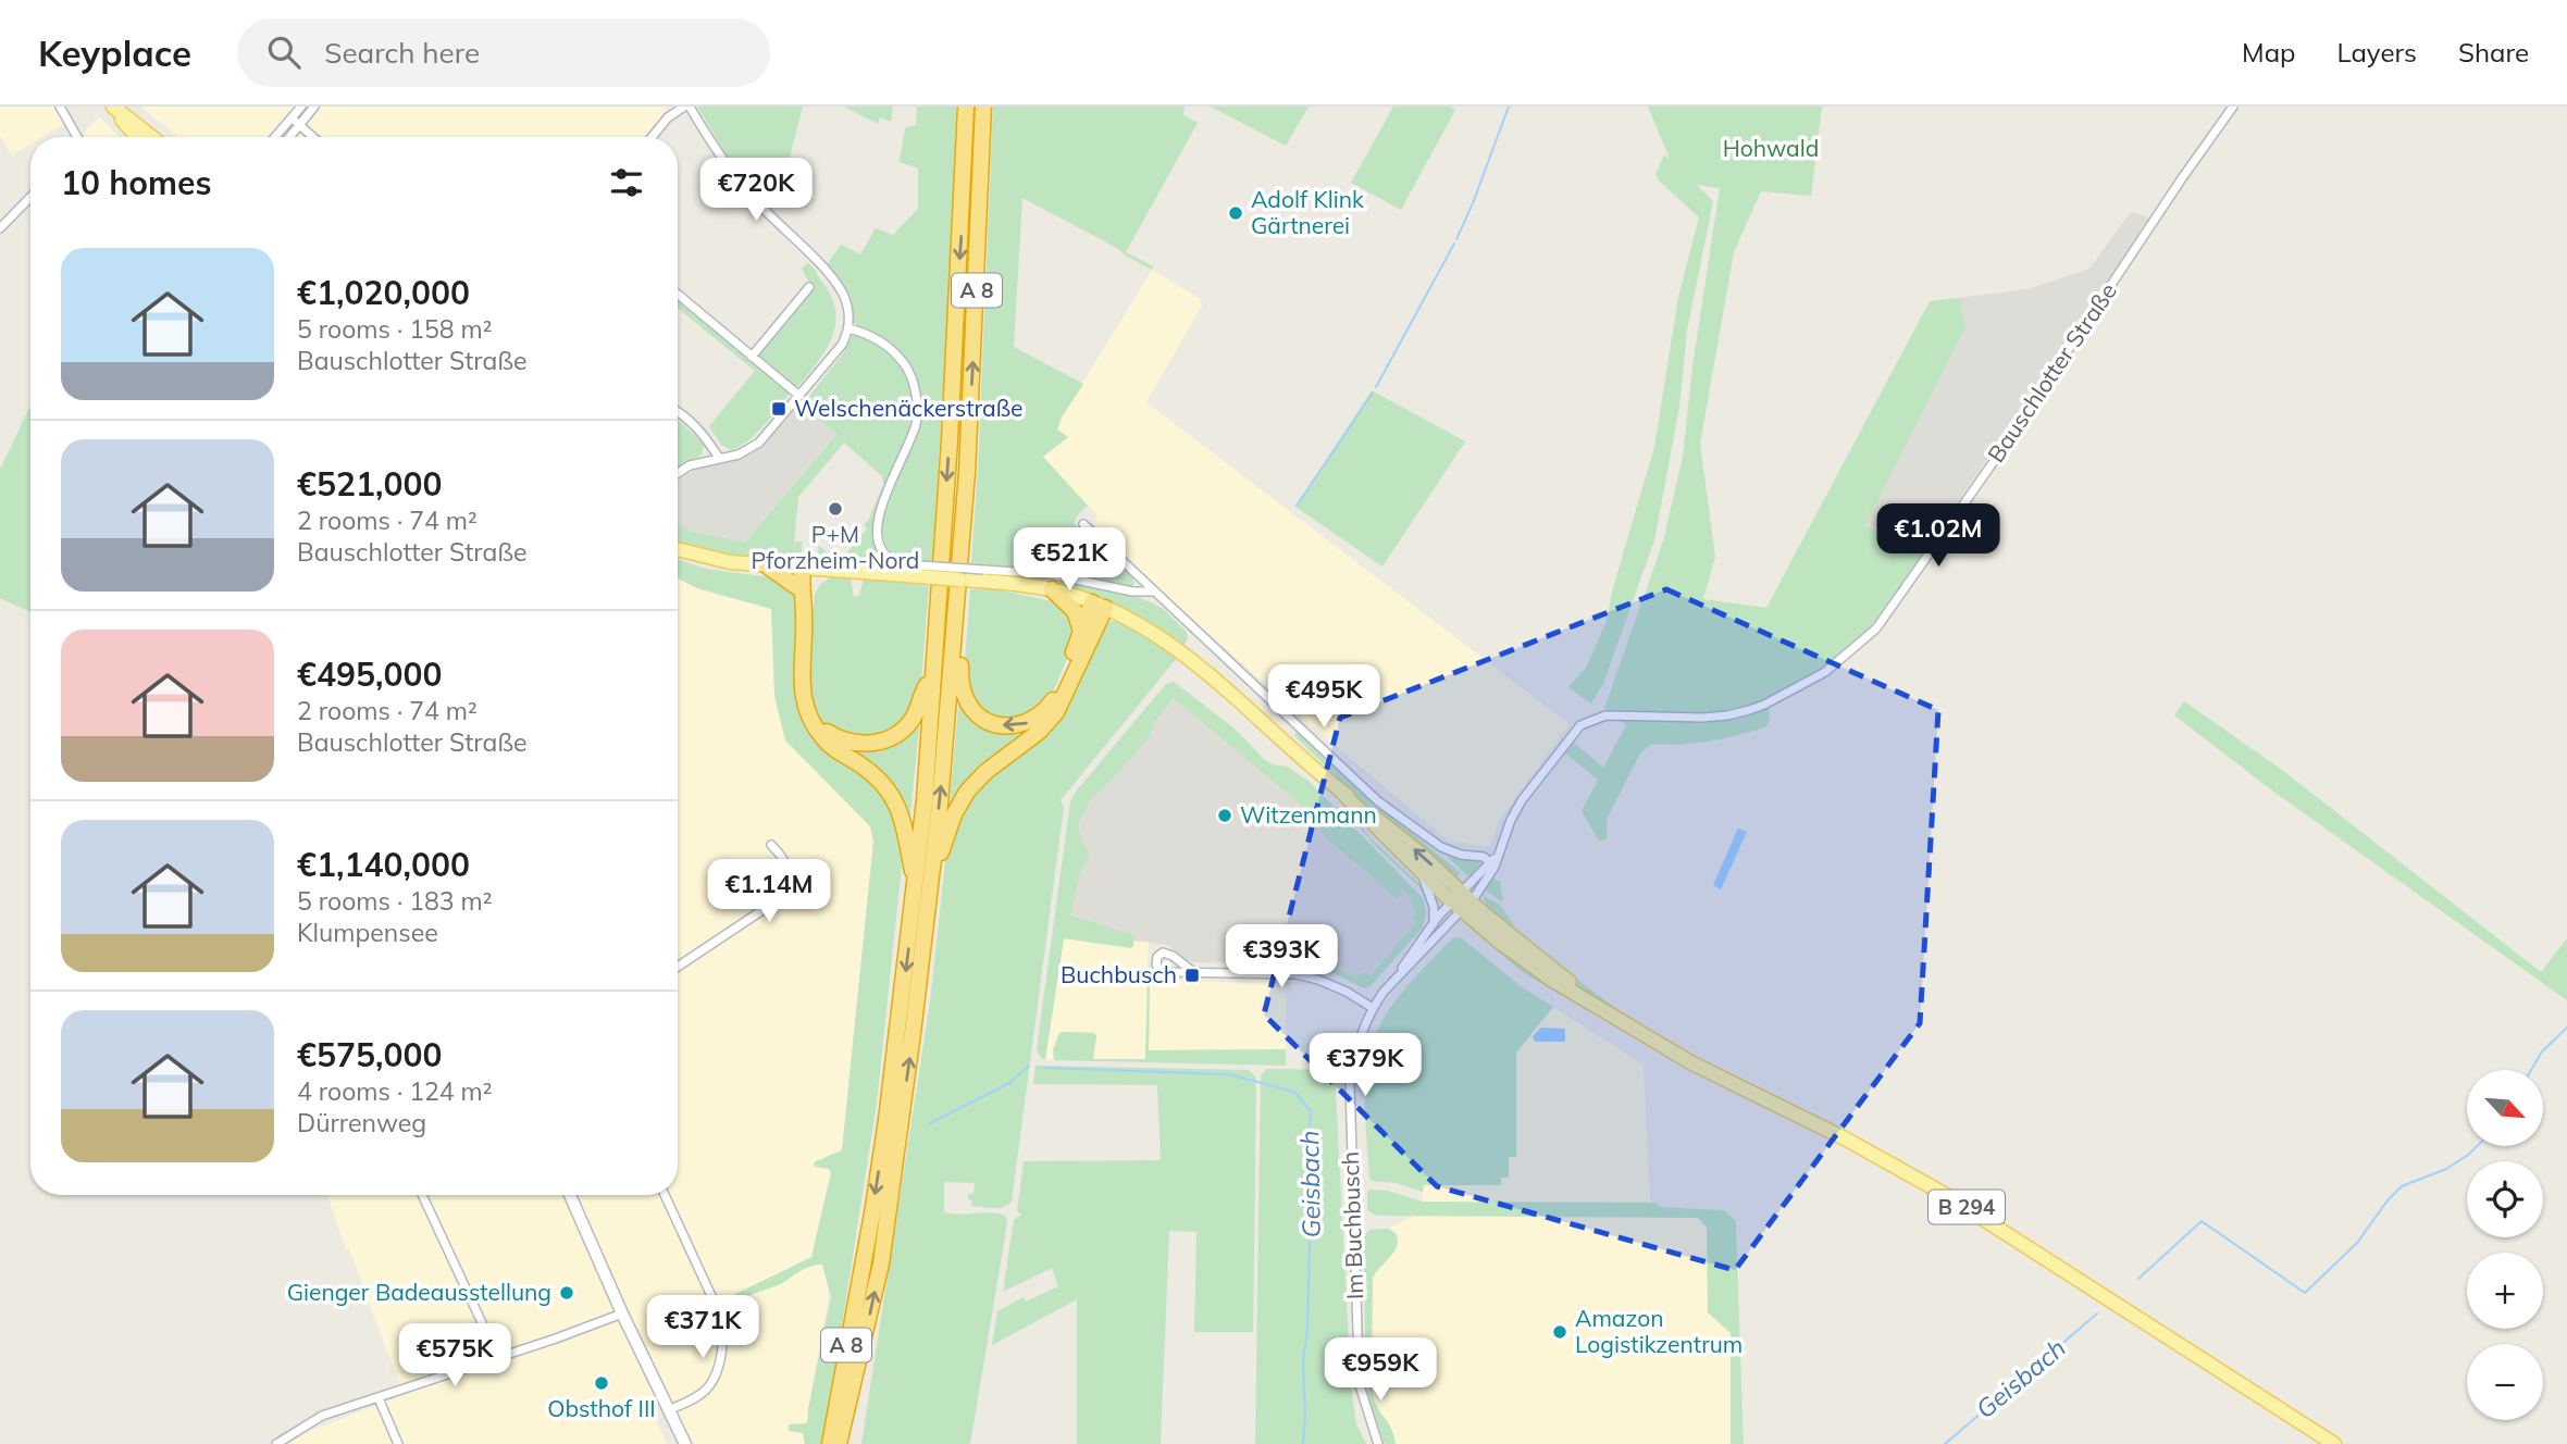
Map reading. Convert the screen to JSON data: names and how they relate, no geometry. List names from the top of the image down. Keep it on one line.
{"streets":{"highway":["A 8"],"main road":["B 294"],"street":["Bauschlotter Straße","Im Buchbusch"]},"crossings":[["Bauschlotter Straße","B 294"],["Bauschlotter Straße","Im Buchbusch"],["B 294","Im Buchbusch"]],"water":["Geisbach"],"parks":["Hohwald"],"places":{"other":["Adolf Klink Gärtnerei","P+M Pforzheim-Nord","Witzenmann","Gienger Badeausstellung","Amazon Logistikzentrum","Obsthof III"],"transit":["Welschenäckerstraße","Buchbusch"]},"north":"bottom right","page":{"header":"Keyplace","search":"Search here","nav":["Map","Layers","Share"],"heading":"10 homes","price":["€720K","€1.02M","€521K","€495K","€1.14M","€393K","€379K","€371K","€575K","€959K"],"list":[{"name":"€1,020,000","note":"5 rooms · 158 m² · Bauschlotter Straße"},{"name":"€521,000","note":"2 rooms · 74 m² · Bauschlotter Straße"},{"name":"€495,000","note":"2 rooms · 74 m² · Bauschlotter Straße"},{"name":"€1,140,000","note":"5 rooms · 183 m² · Klumpensee"},{"name":"€575,000","note":"4 rooms · 124 m² · Dürrenweg"}],"map_buttons":["+","−"]}}
